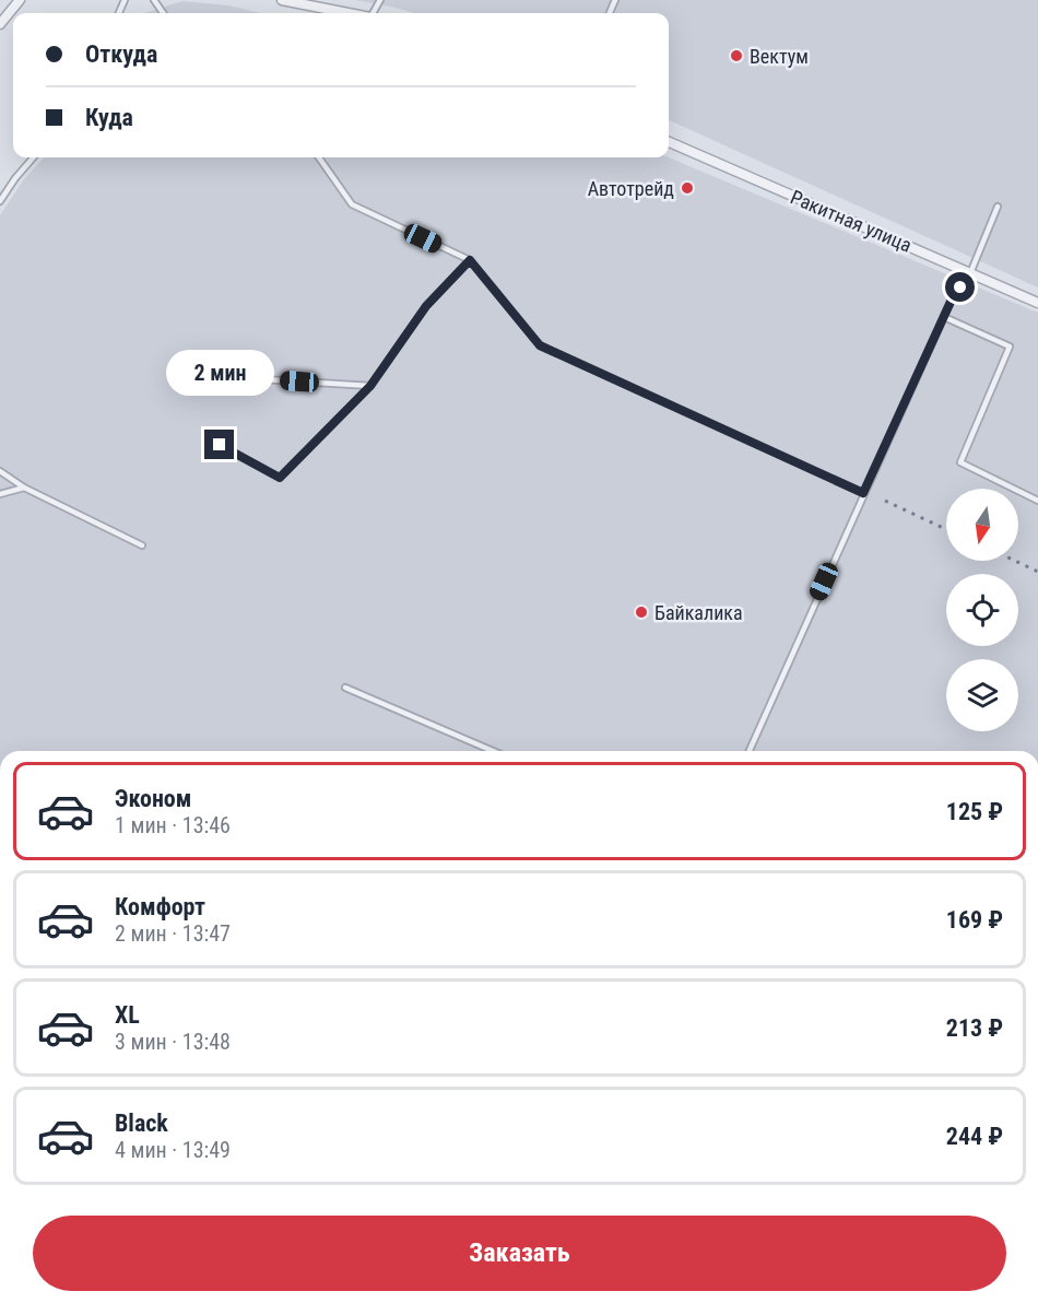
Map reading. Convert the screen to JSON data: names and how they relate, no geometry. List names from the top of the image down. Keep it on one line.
{"streets":{"street":["Ракитная улица"]},"places":["Вектум","Автотрейд","Байкалика"],"north":"bottom","page":{"banner":["Откуда","Куда"],"bubble":"2 мин","list":[{"name":"Эконом","note":"1 мин · 13:46","value":"125 ₽"},{"name":"Комфорт","note":"2 мин · 13:47","value":"169 ₽"},{"name":"XL","note":"3 мин · 13:48","value":"213 ₽"},{"name":"Black","note":"4 мин · 13:49","value":"244 ₽"}],"buttons":"Заказать"}}
